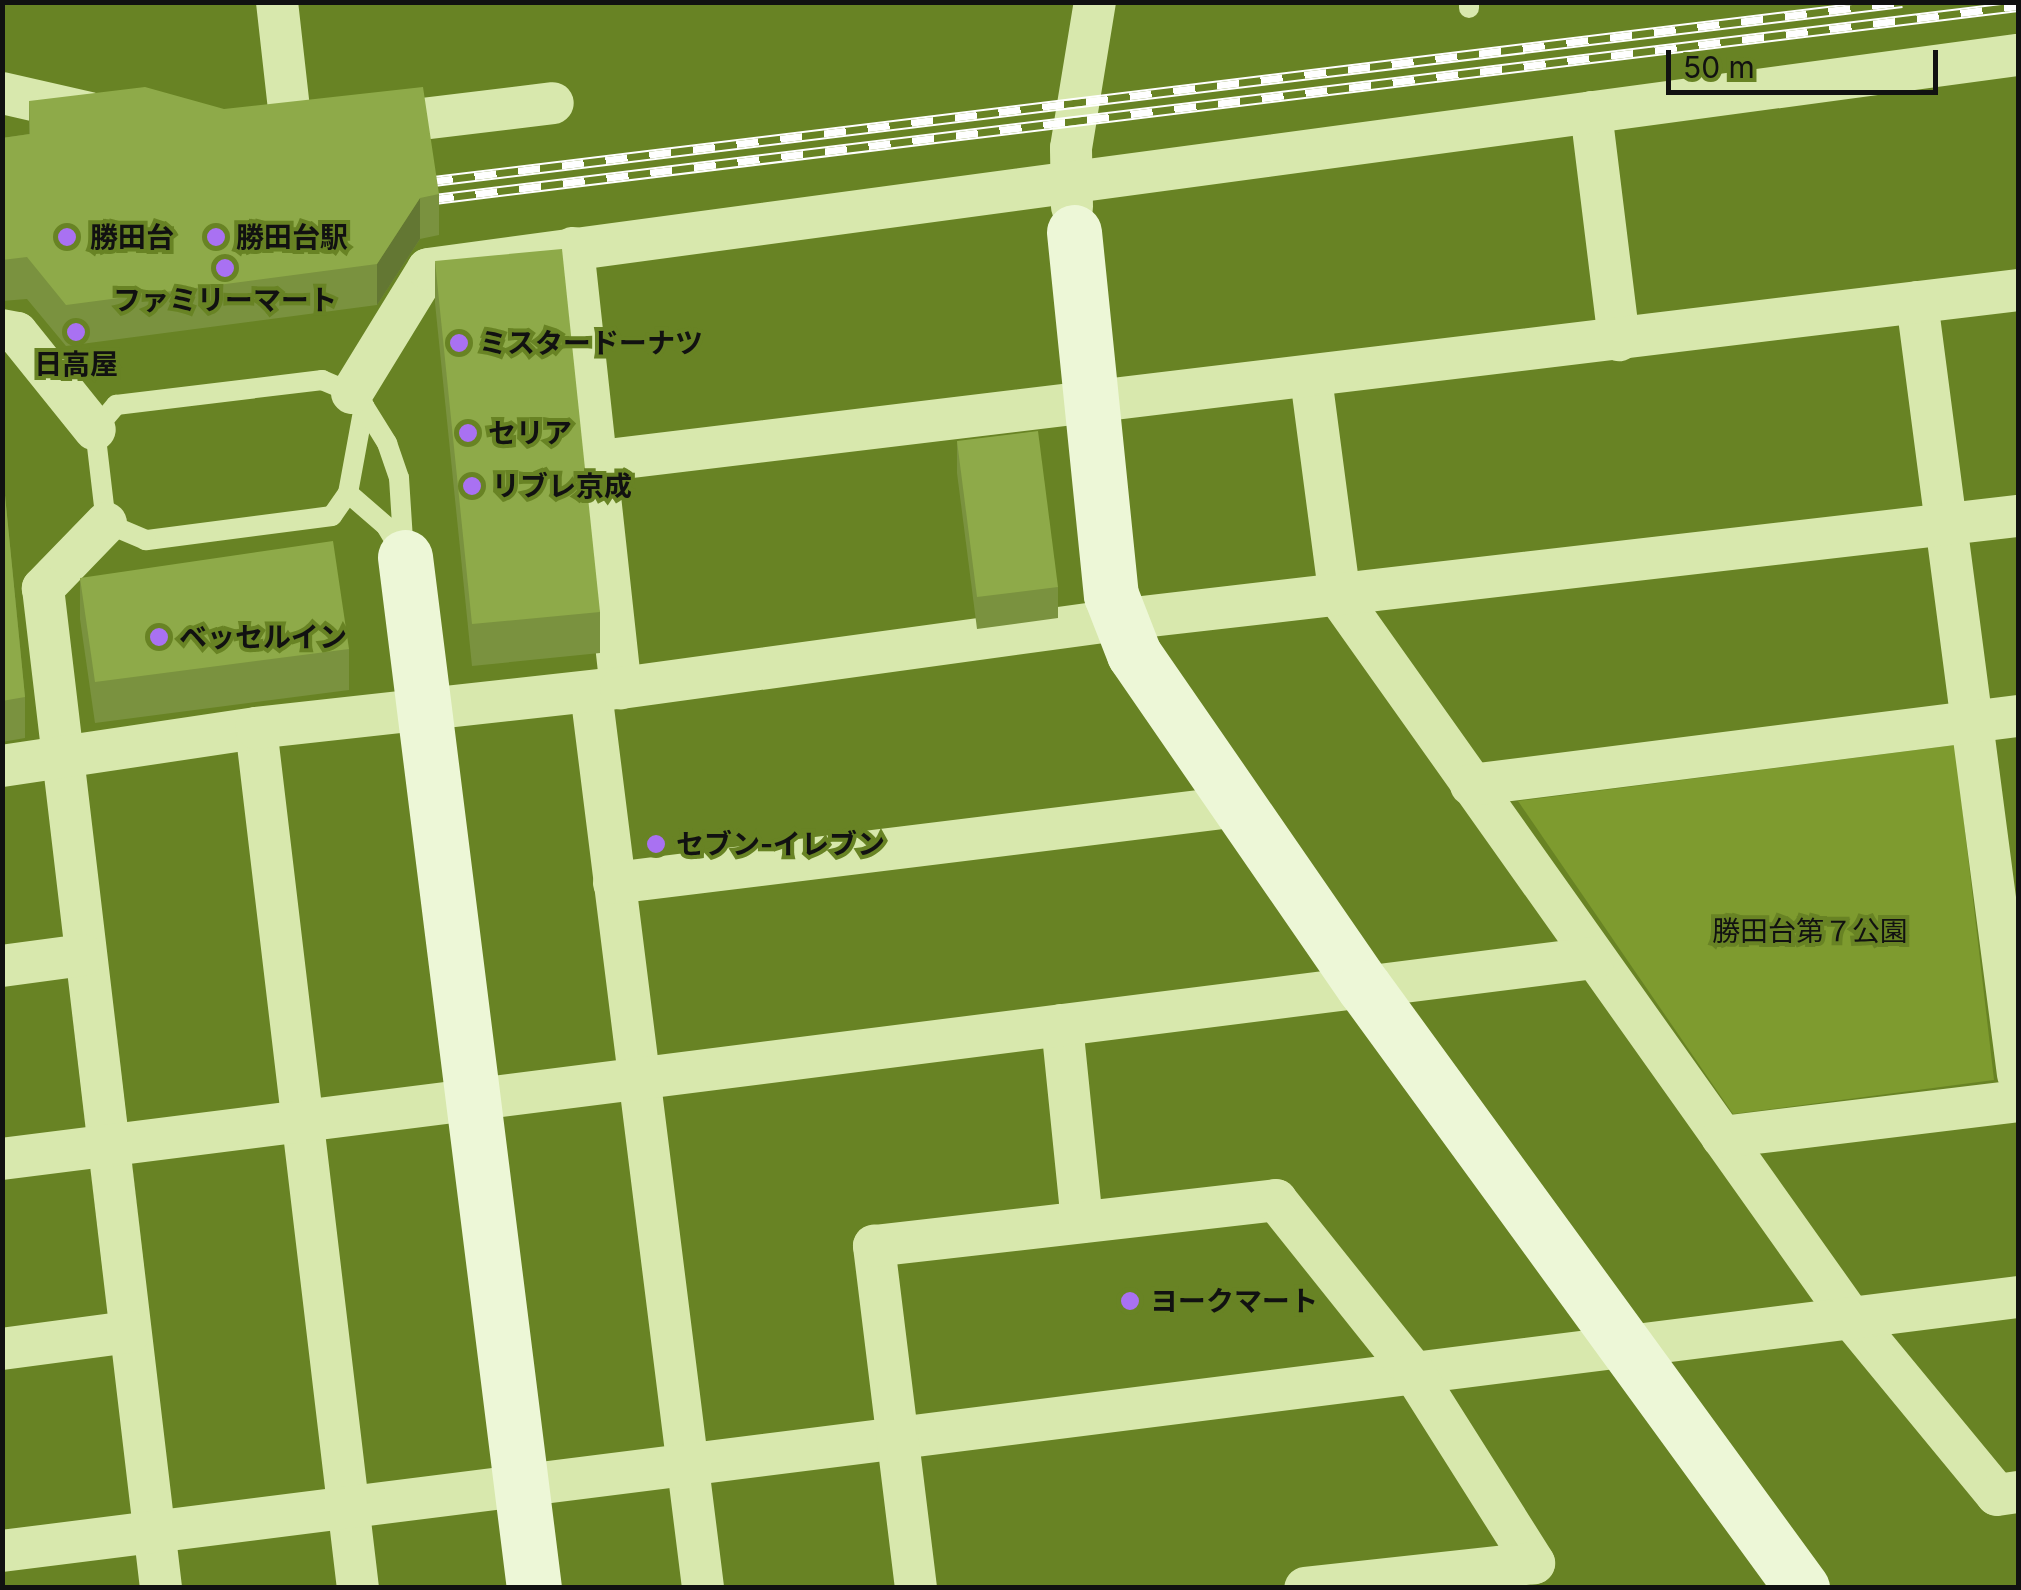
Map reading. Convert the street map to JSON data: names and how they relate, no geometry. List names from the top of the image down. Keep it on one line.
{"parks":["勝田台第７公園"],"places":["勝田台","勝田台駅","ファミリーマート","日高屋","ミスタードーナツ","セリア","リブレ京成","ベッセルイン","セブン-イレブン","ヨークマート"],"scale_bar":"50 m"}
